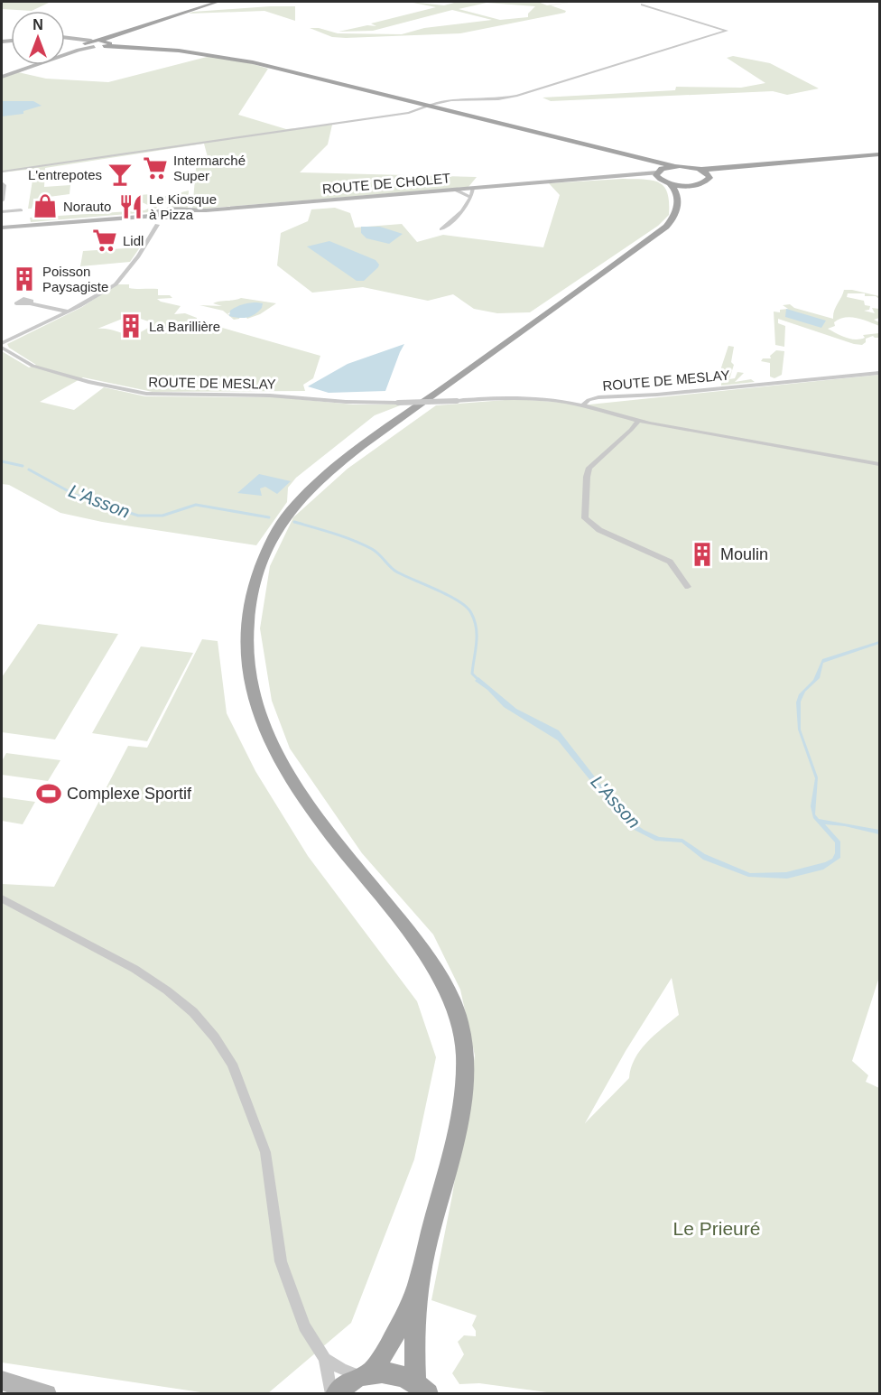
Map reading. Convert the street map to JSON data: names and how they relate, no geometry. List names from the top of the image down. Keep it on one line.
{"streets":{"main road":["ROUTE DE CHOLET"],"street":["ROUTE DE MESLAY"]},"water":["L'Asson"],"parks":["Le Prieuré"],"places":{"supermarket":["Intermarché Super","Lidl"],"bar":["L'entrepotes"],"shop":["Norauto"],"restaurant":["Le Kiosque à Pizza"],"building":["Poisson Paysagiste","La Barillière","Moulin"],"sports":["Complexe Sportif"]},"north":"top"}
